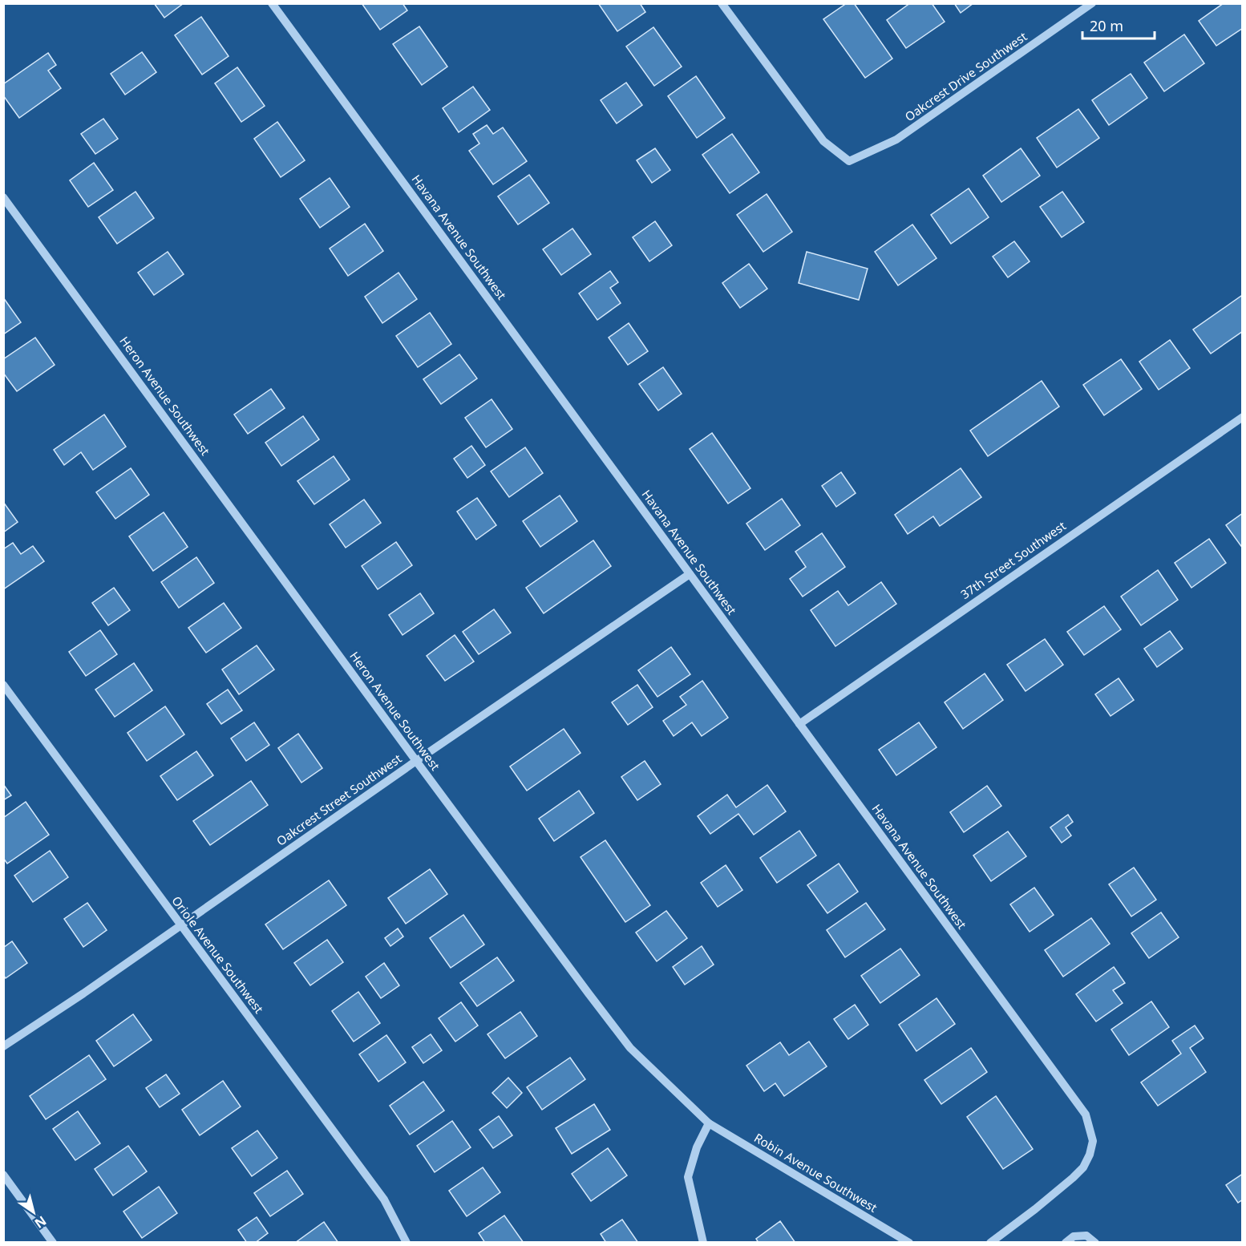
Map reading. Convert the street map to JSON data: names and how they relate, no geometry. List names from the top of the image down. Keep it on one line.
{"streets":{"street":["Oakcrest Drive Southwest","Havana Avenue Southwest","Heron Avenue Southwest","37th Street Southwest","Oakcrest Street Southwest","Oriole Avenue Southwest","Robin Avenue Southwest"]},"crossings":[["Havana Avenue Southwest","37th Street Southwest"],["Havana Avenue Southwest","Oakcrest Street Southwest"],["Heron Avenue Southwest","Oakcrest Street Southwest"],["Heron Avenue Southwest","Robin Avenue Southwest"],["Oakcrest Street Southwest","Oriole Avenue Southwest"]],"scale_bar":"20 m","north":"bottom right"}
